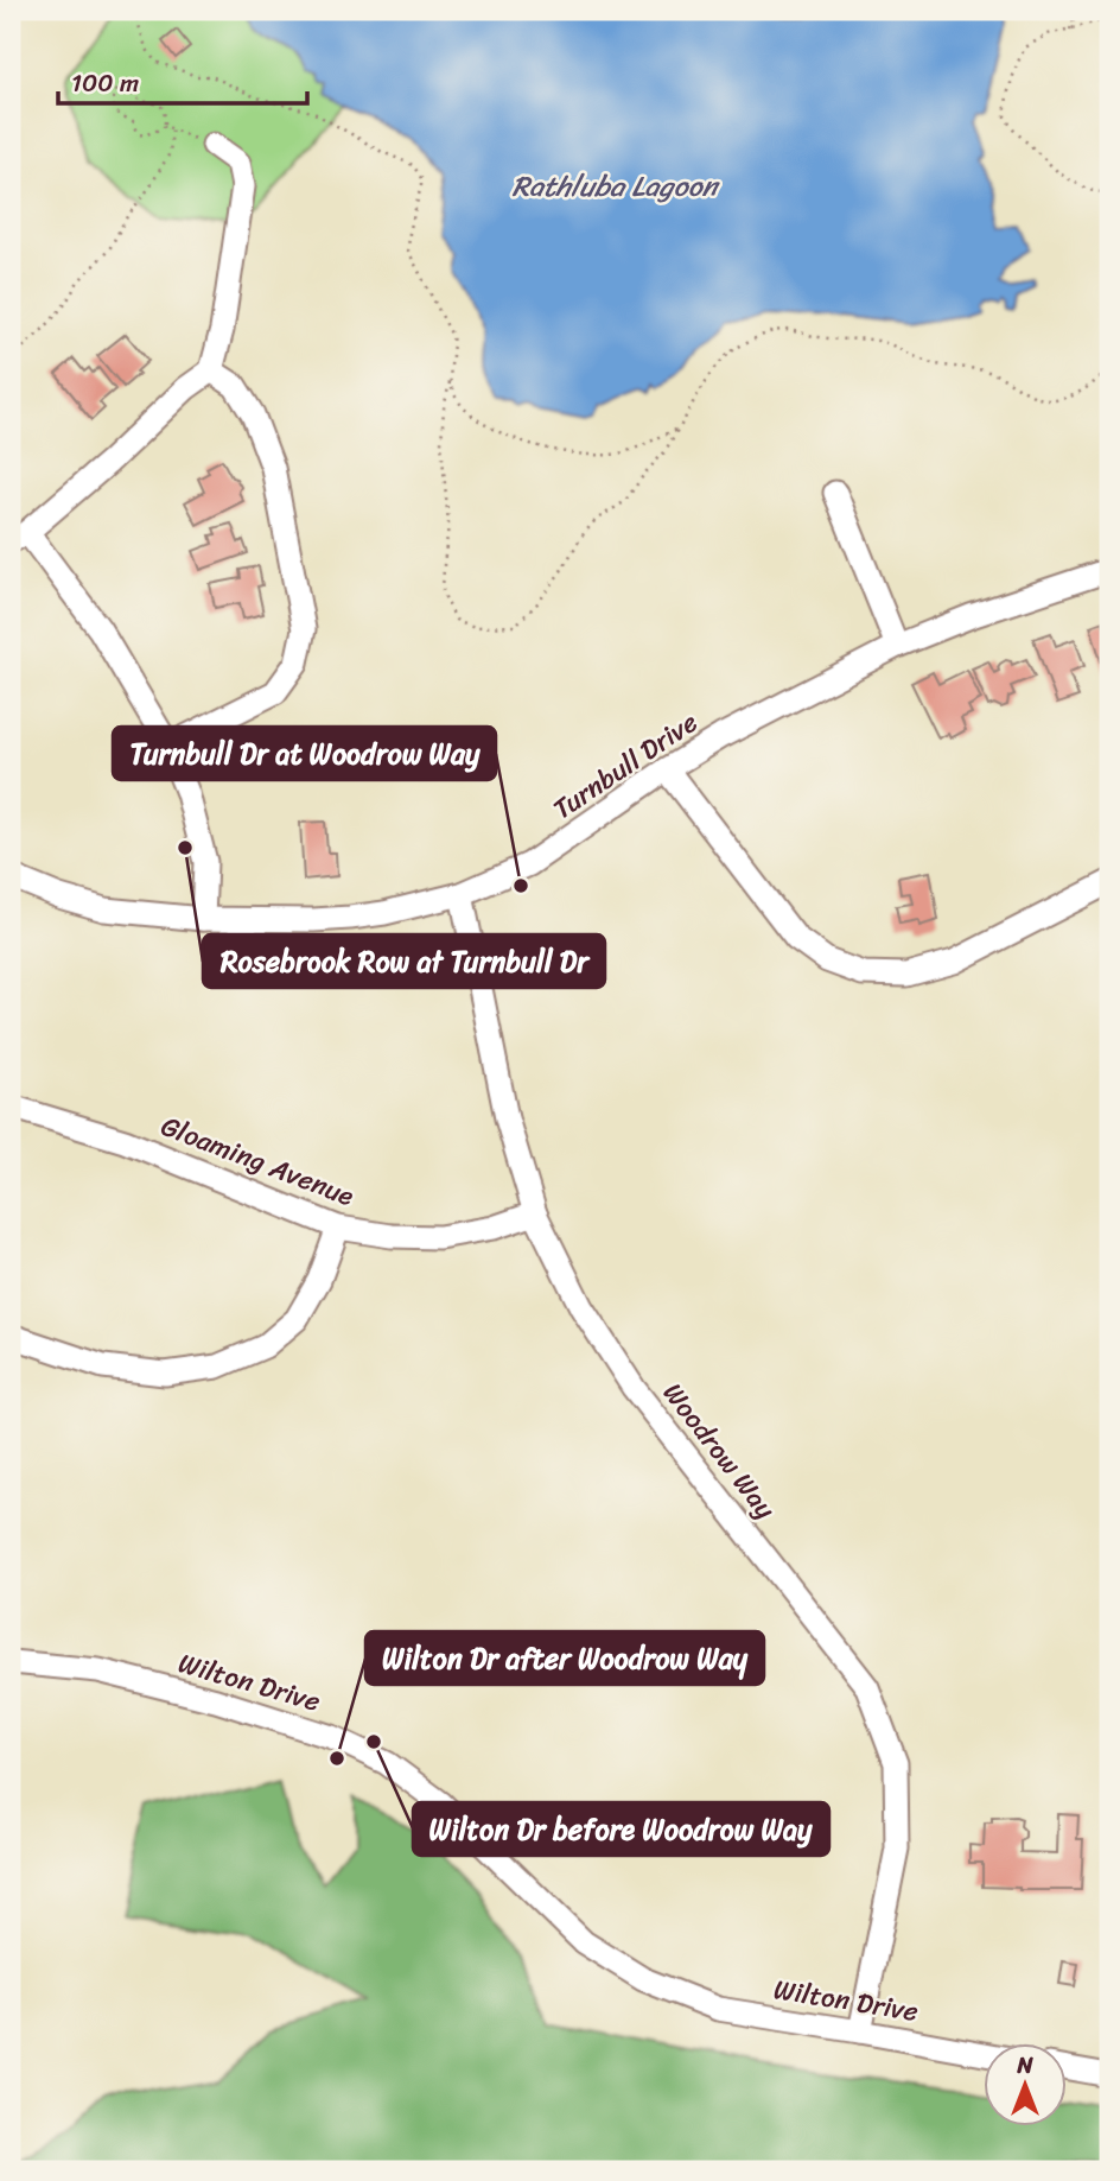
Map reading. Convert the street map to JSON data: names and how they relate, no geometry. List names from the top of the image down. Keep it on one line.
{"streets":{"street":["Turnbull Drive","Gloaming Avenue","Woodrow Way","Wilton Drive"]},"crossings":[["Turnbull Drive","Woodrow Way"],["Gloaming Avenue","Woodrow Way"],["Woodrow Way","Wilton Drive"]],"water":["Rathluba Lagoon"],"places":["Rosebrook Row at Turnbull Dr","Turnbull Dr at Woodrow Way","Wilton Dr before Woodrow Way","Wilton Dr after Woodrow Way"],"scale_bar":"100 m","north":"top"}
